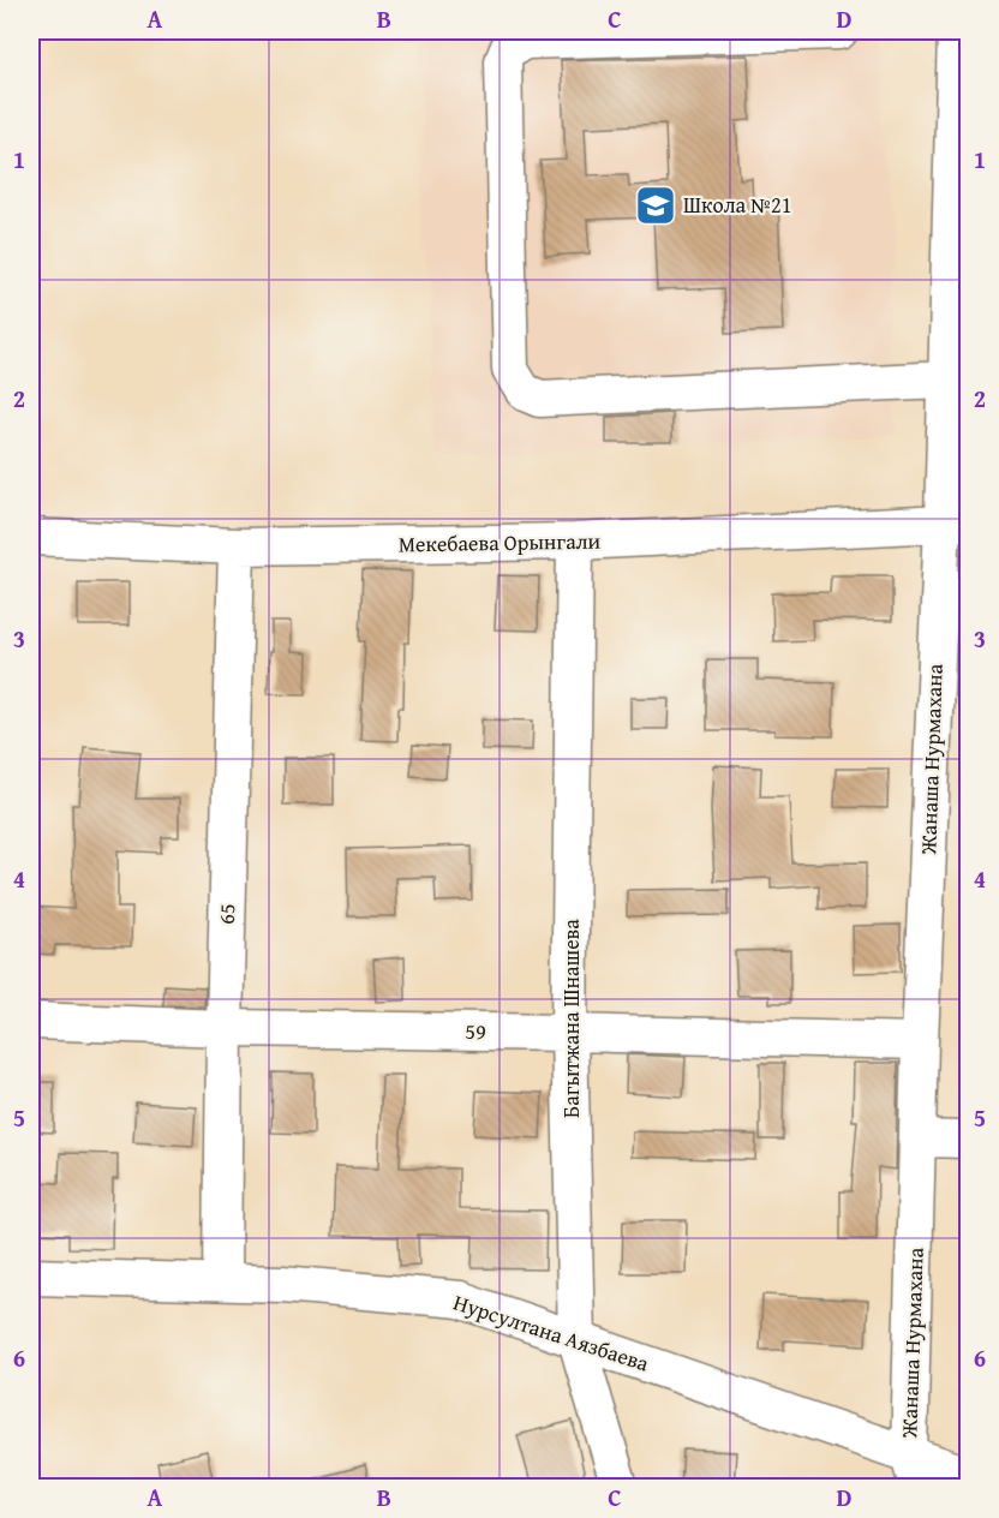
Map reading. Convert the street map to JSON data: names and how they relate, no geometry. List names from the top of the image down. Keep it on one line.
{"streets":{"street":["Мекебаева Орынгали","Жанаша Нурмахана","65","Багытжана Шнашева","59","Нурсултана Аязбаева"]},"crossings":[["Мекебаева Орынгали","Жанаша Нурмахана"],["Мекебаева Орынгали","65"],["Мекебаева Орынгали","Багытжана Шнашева"],["Жанаша Нурмахана","59"],["Жанаша Нурмахана","Нурсултана Аязбаева"],["65","59"],["65","Нурсултана Аязбаева"],["Багытжана Шнашева","59"],["Багытжана Шнашева","Нурсултана Аязбаева"]],"places":{"school or university":["Школа №21"]},"grid":{"columns":["A","B","C","D"],"rows":["1","2","3","4","5","6"]}}
